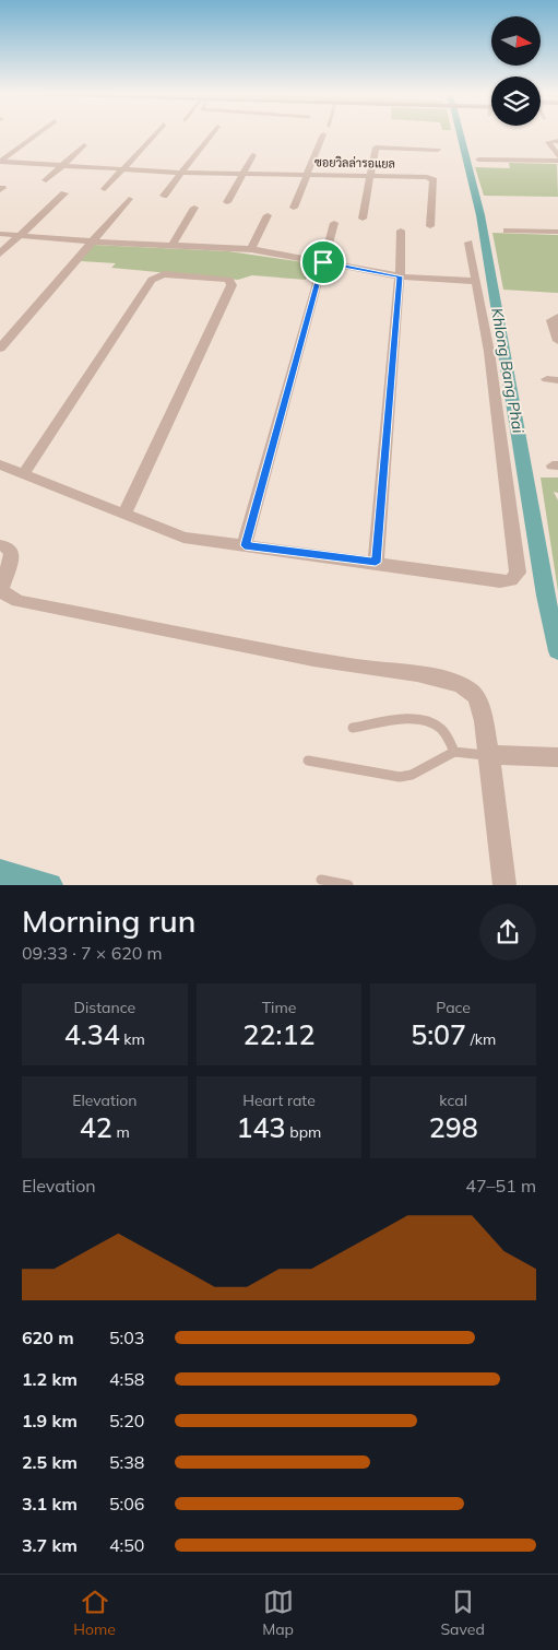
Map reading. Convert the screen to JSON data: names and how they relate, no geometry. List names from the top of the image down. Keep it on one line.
{"streets":{"street":["ซอยวิลล่ารอแยล"]},"water":["Khlong Bang Phai"],"north":"right","page":{"heading":["Morning run","09:33 · 7 × 620 m"],"stats":[["Distance","4.34 km"],["Time","22:12"],["Pace","5:07 /km"],["Elevation","42 m"],["Heart rate","143 bpm"],["kcal","298"]],"chart":["Elevation","47–51 m"],"list":[{"name":"620 m","note":"5:03"},{"name":"1.2 km","note":"4:58"},{"name":"1.9 km","note":"5:20"},{"name":"2.5 km","note":"5:38"},{"name":"3.1 km","note":"5:06"},{"name":"3.7 km","note":"4:50"}],"tabs":["Home","Map","Saved"]}}
